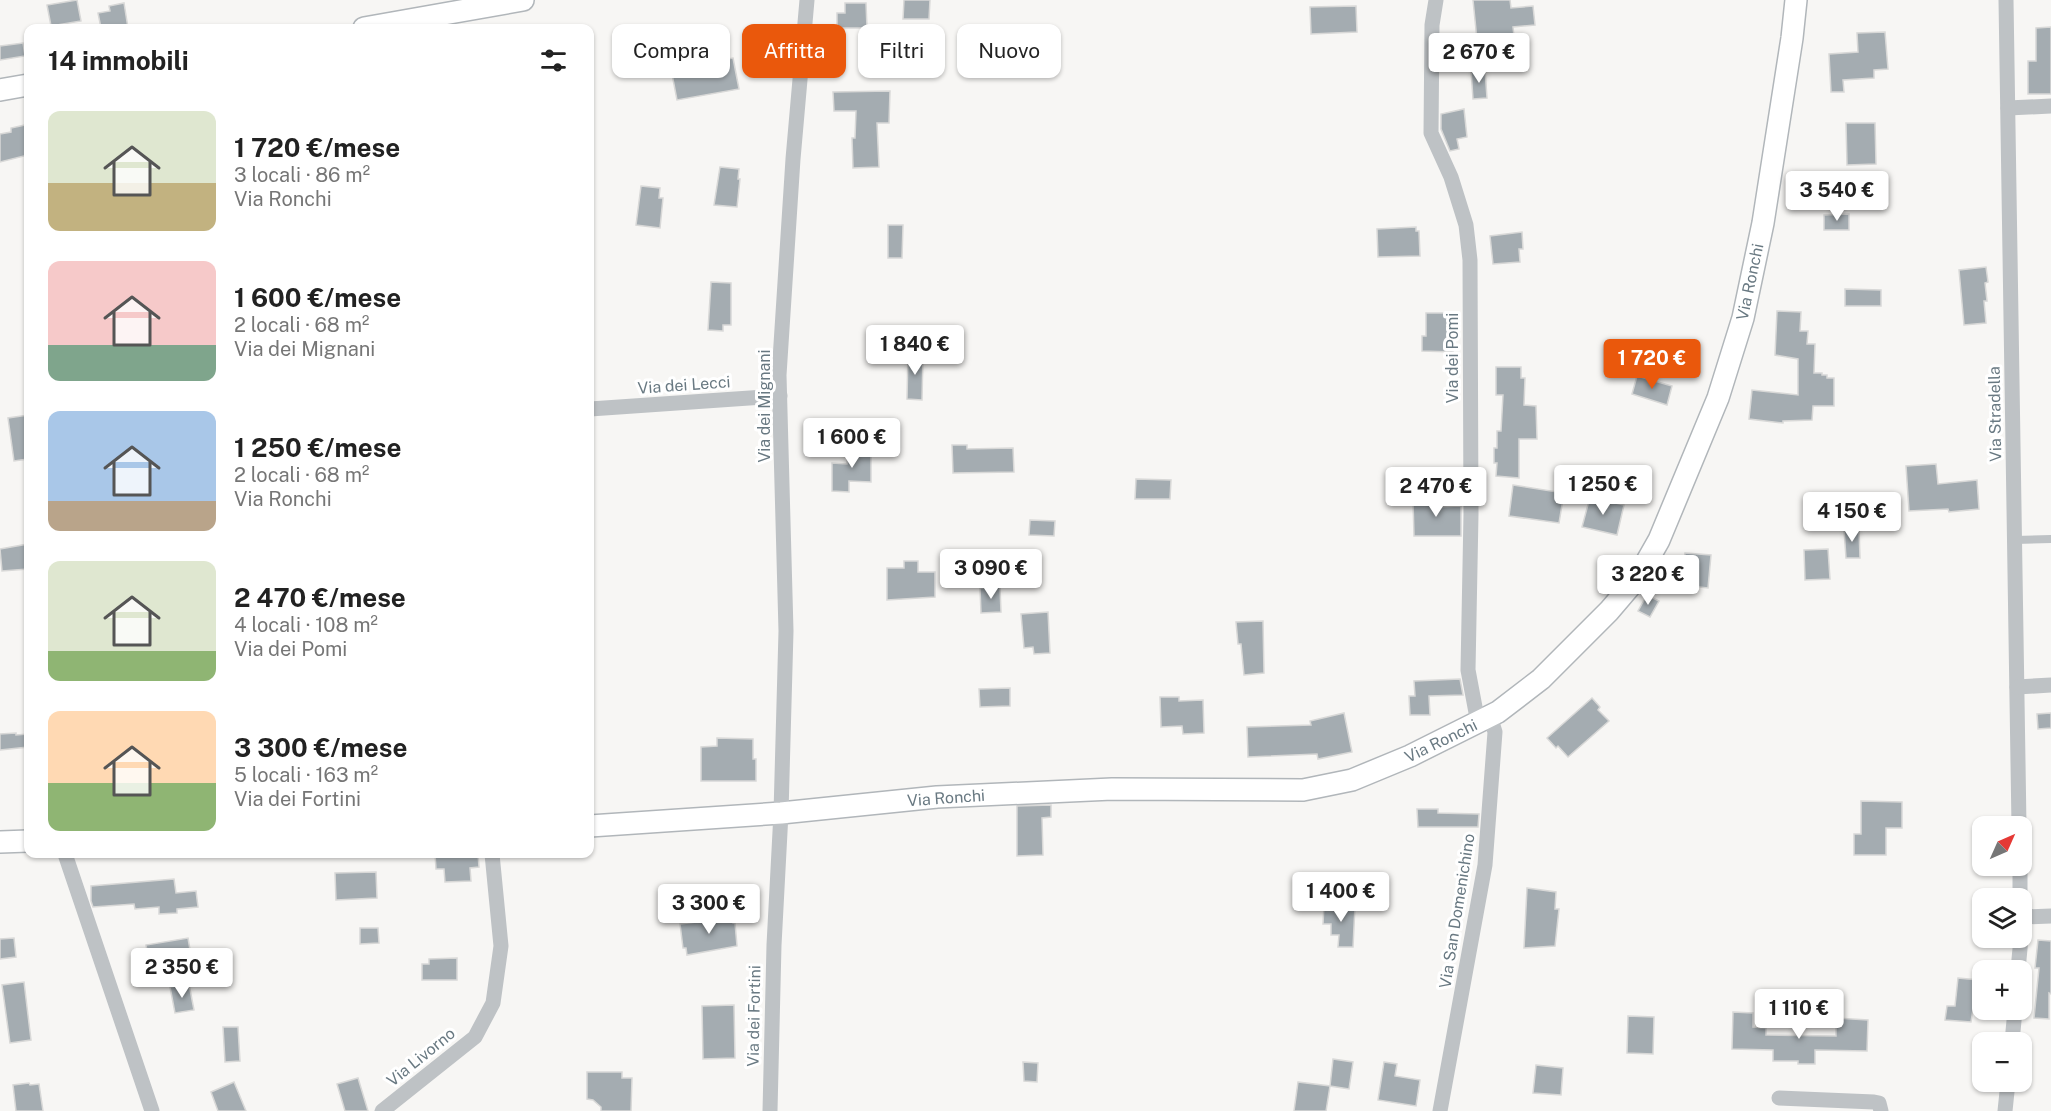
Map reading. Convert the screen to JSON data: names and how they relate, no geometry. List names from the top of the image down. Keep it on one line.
{"streets":{"street":["Via Ronchi","Via dei Pomi","Via dei Lecci","Via dei Mignani","Via Stradella","Via San Domenichino","Via dei Fortini","Via Livorno"]},"crossings":[["Via Ronchi","Via dei Pomi"],["Via Ronchi","Via dei Mignani"],["Via Ronchi","Via San Domenichino"],["Via Ronchi","Via dei Fortini"],["Via dei Pomi","Via San Domenichino"],["Via dei Lecci","Via dei Mignani"],["Via dei Mignani","Via dei Fortini"]],"north":"top right","page":{"chip":["Compra","Affitta","Filtri","Nuovo"],"heading":"14 immobili","price":["2 670 €","3 540 €","1 840 €","1 720 €","1 600 €","1 250 €","2 470 €","4 150 €","3 090 €","3 220 €","1 400 €","3 300 €","2 350 €","1 110 €"],"list":[{"name":"1 720 €/mese","note":"3 locali · 86 m² · Via Ronchi"},{"name":"1 600 €/mese","note":"2 locali · 68 m² · Via dei Mignani"},{"name":"1 250 €/mese","note":"2 locali · 68 m² · Via Ronchi"},{"name":"2 470 €/mese","note":"4 locali · 108 m² · Via dei Pomi"},{"name":"3 300 €/mese","note":"5 locali · 163 m² · Via dei Fortini"}],"map_buttons":["+","−"]}}
